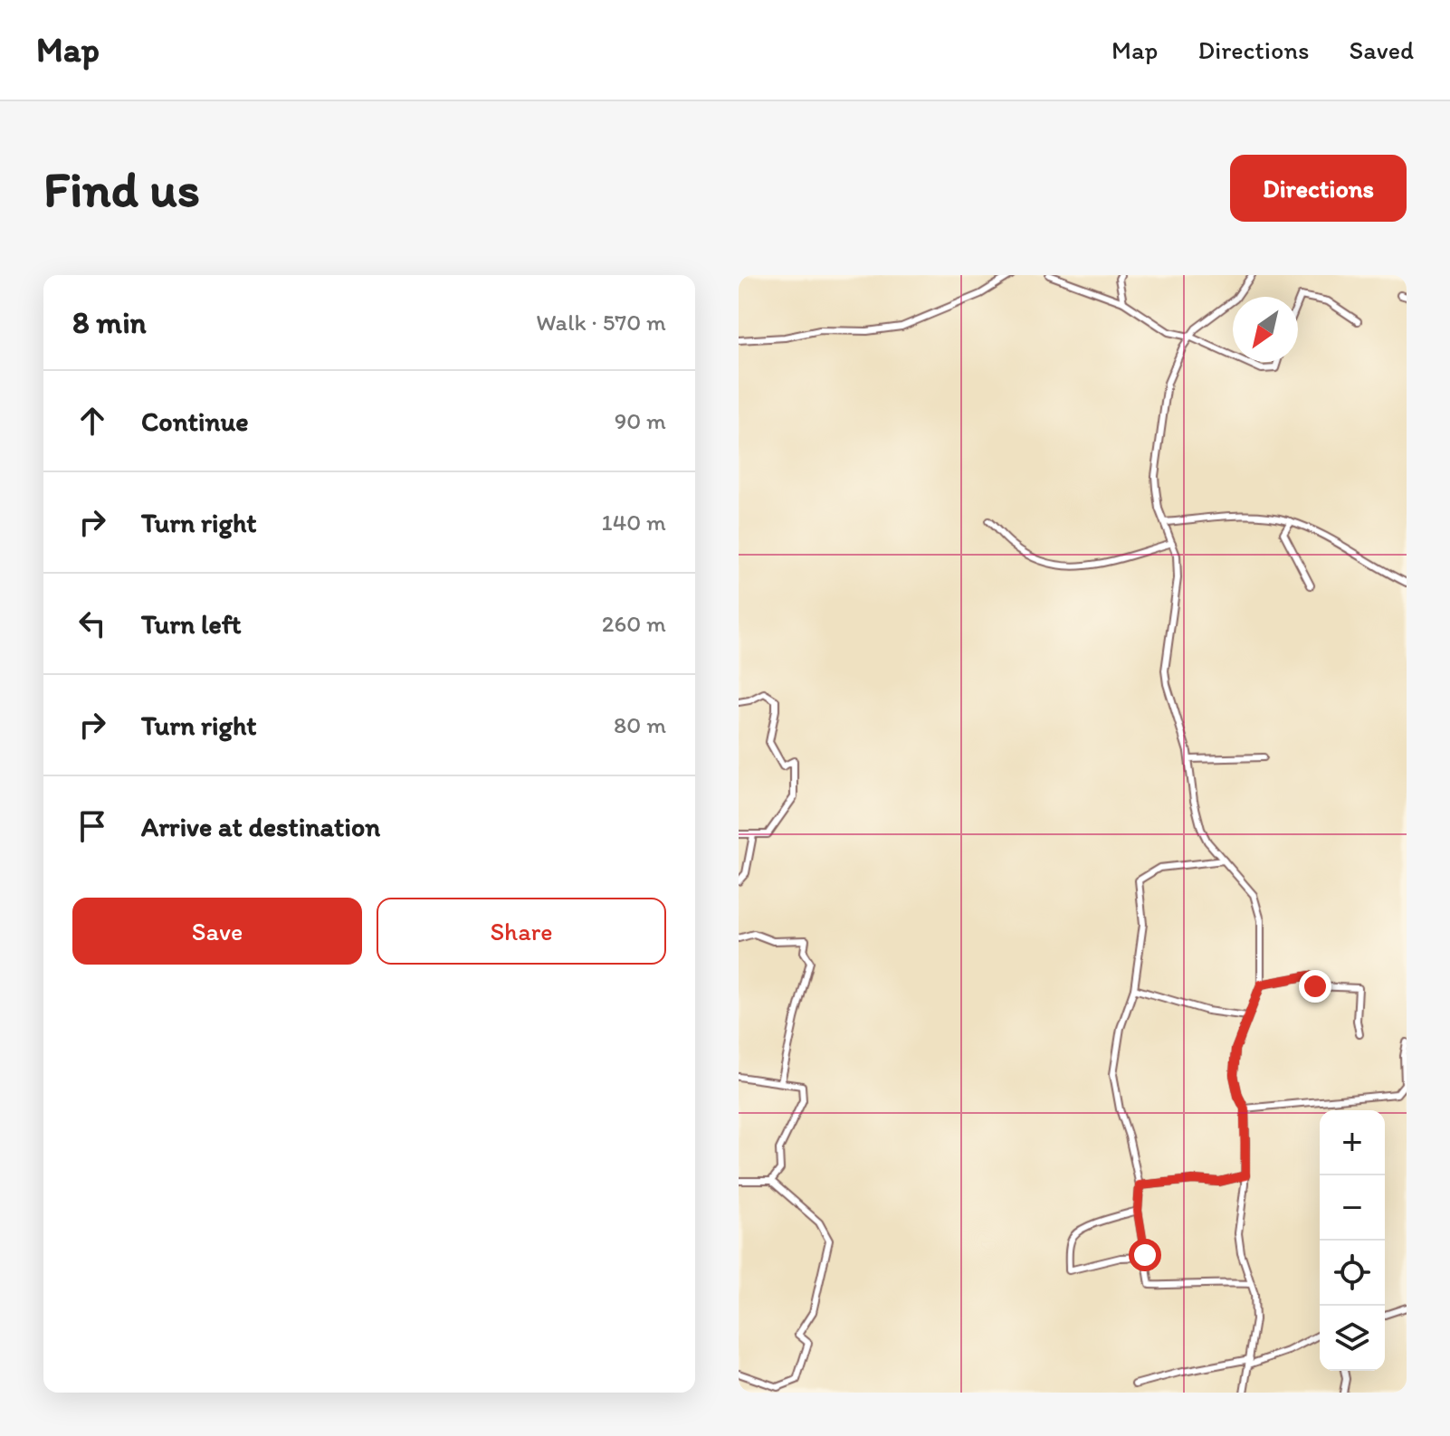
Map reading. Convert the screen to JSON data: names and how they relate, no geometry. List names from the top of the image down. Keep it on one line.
{"north":"bottom left","page":{"header":"Map","nav":["Map","Directions","Saved"],"buttons":["Directions",["Save","Share"]],"title":"Find us","heading":["8 min","Walk · 570 m"],"list":[["Continue","90 m"],["Turn right","140 m"],["Turn left","260 m"],["Turn right","80 m"],"Arrive at destination"],"map_buttons":["+","−"]}}
